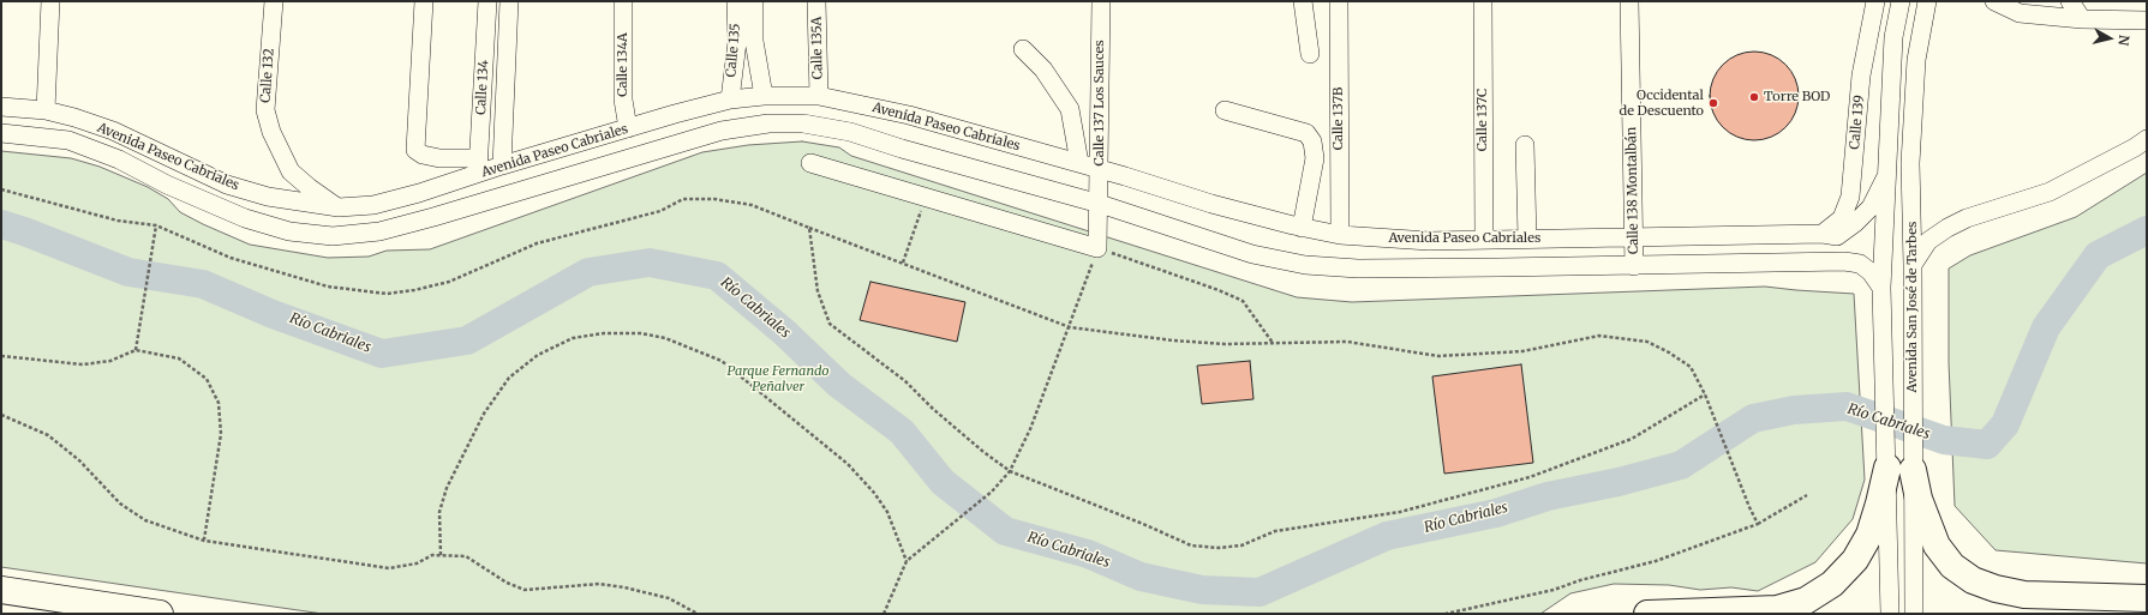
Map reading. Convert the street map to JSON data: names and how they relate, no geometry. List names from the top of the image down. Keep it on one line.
{"streets":{"street":["Calle 135A","Calle 135","Calle 134A","Calle 132","Calle 134","Calle 137 Los Sauces","Calle 137B","Calle 137C","Calle 139","Avenida Paseo Cabriales","Calle 138 Montalbán","Avenida San José de Tarbes"]},"crossings":[["Calle 135A","Avenida Paseo Cabriales"],["Calle 135","Avenida Paseo Cabriales"],["Calle 134A","Avenida Paseo Cabriales"],["Calle 132","Avenida Paseo Cabriales"],["Calle 134","Avenida Paseo Cabriales"],["Calle 137 Los Sauces","Avenida Paseo Cabriales"],["Calle 137B","Avenida Paseo Cabriales"],["Calle 137C","Avenida Paseo Cabriales"],["Calle 139","Avenida Paseo Cabriales"],["Avenida Paseo Cabriales","Calle 138 Montalbán"]],"water":["Río Cabriales"],"parks":["Parque Fernando Peñalver"],"places":["Torre BOD","Occidental de Descuento"],"north":"right"}
